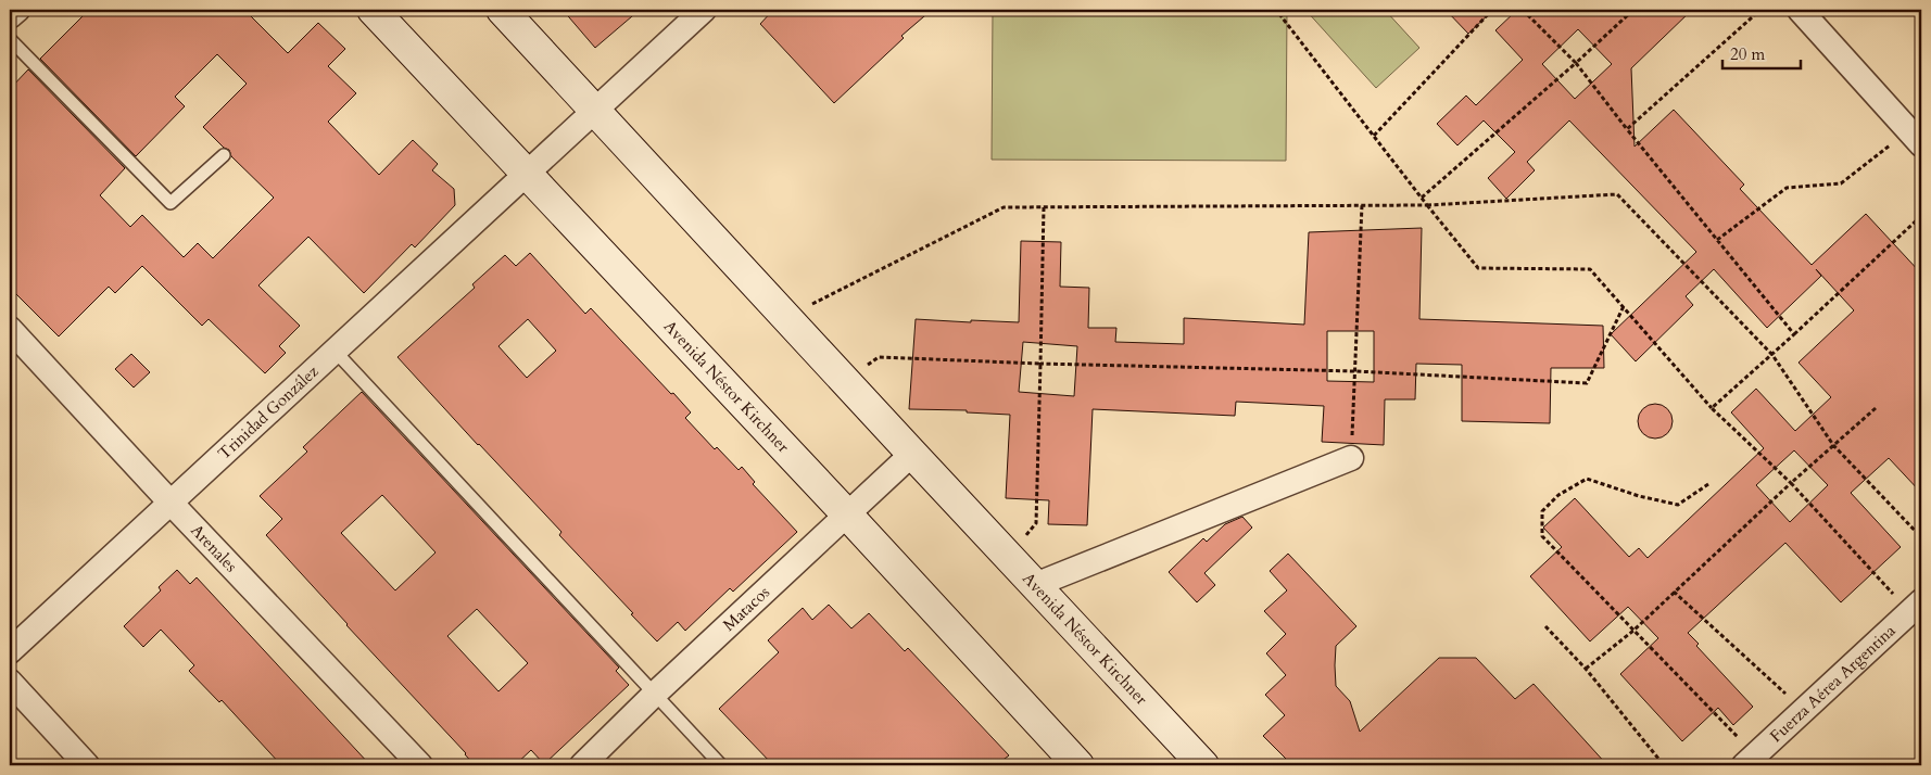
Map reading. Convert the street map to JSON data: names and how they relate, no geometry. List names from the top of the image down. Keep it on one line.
{"streets":{"main road":["Avenida Néstor Kirchner"],"street":["Trinidad González","Arenales","Matacos","Fuerza Aérea Argentina"]},"crossings":[["Avenida Néstor Kirchner","Trinidad González"],["Avenida Néstor Kirchner","Matacos"],["Trinidad González","Arenales"]],"scale_bar":"20 m"}
